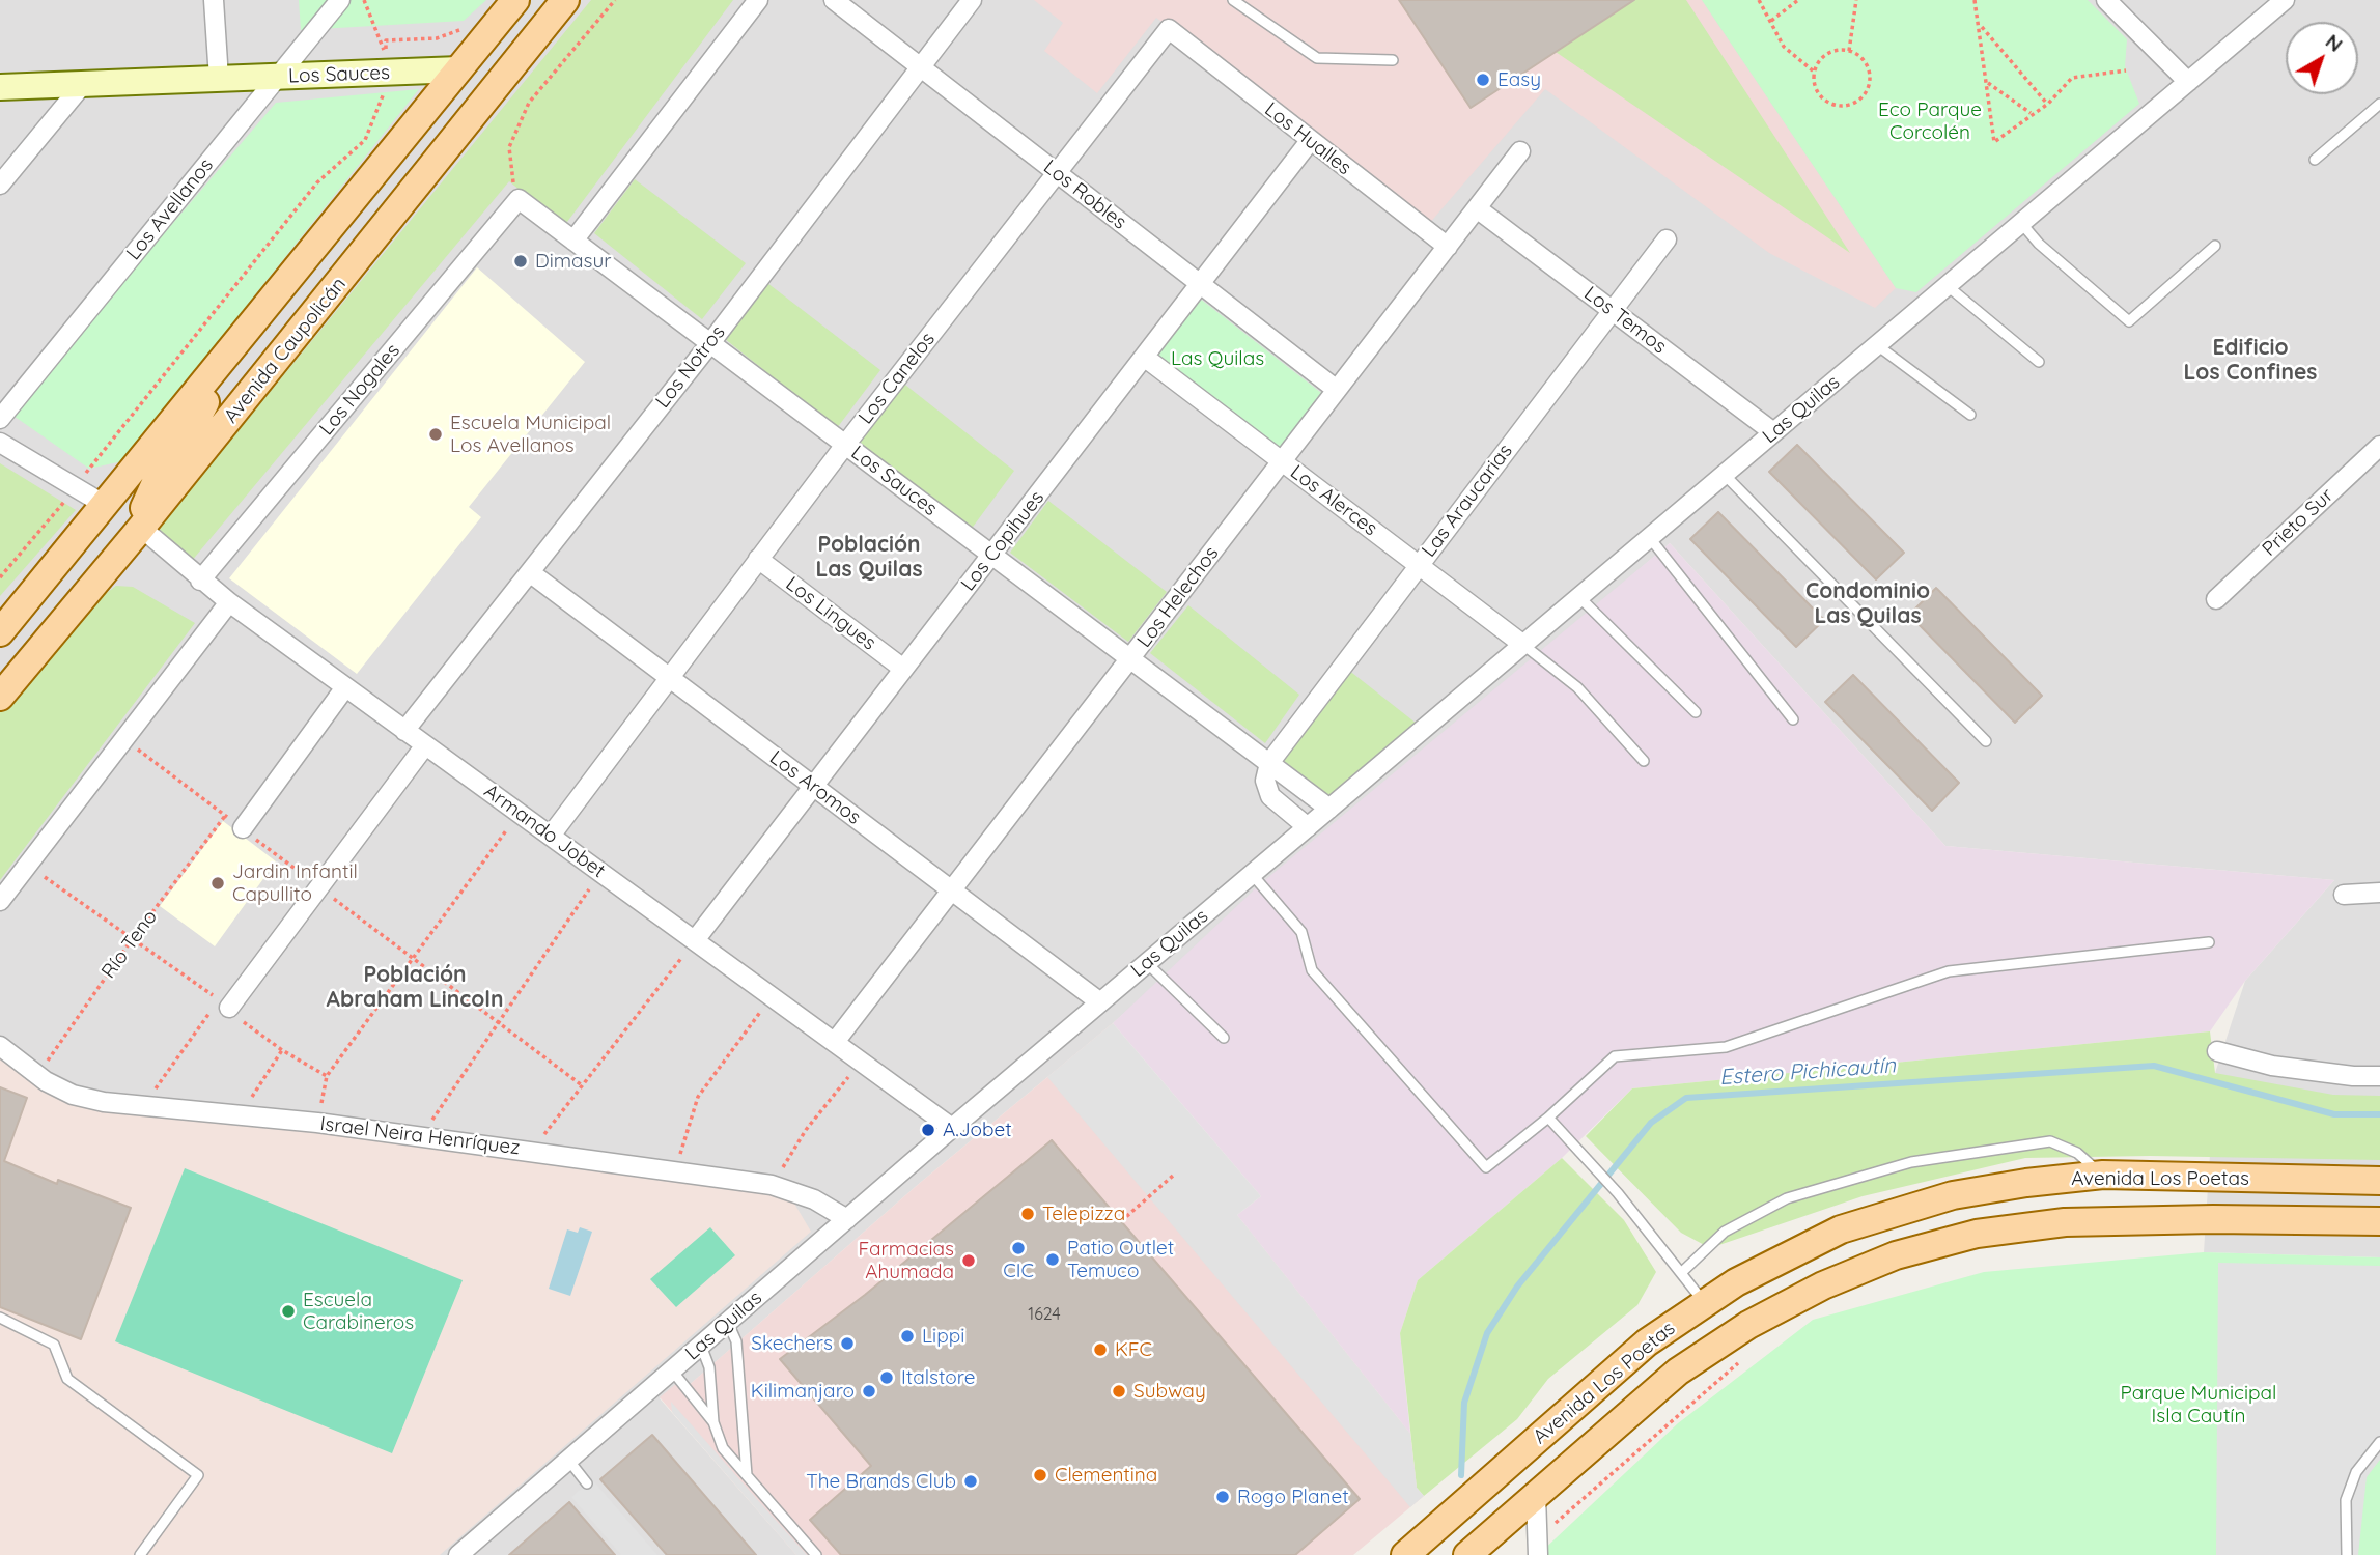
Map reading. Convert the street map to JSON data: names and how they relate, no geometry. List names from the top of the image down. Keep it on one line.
{"streets":{"main road":["Avenida Caupolicán","Avenida Los Poetas"],"street":["Los Sauces","Los Hualles","Los Robles","Los Avellanos","Los Temos","Los Notros","Los Canelos","Los Nogales","Las Quilas","Los Alerces","Las Araucarias","Prieto Sur","Los Copihues","Los Helechos","Los Lingues","Los Aromos","Armando Jobet","Israel Neira Henríquez"],"path":["Río Teno"]},"crossings":[["Los Sauces","Los Avellanos"],["Los Sauces","Avenida Caupolicán"],["Los Sauces","Los Notros"],["Los Sauces","Los Canelos"],["Los Sauces","Los Nogales"],["Los Sauces","Las Quilas"],["Los Sauces","Las Araucarias"],["Los Sauces","Los Copihues"],["Los Sauces","Los Helechos"],["Los Hualles","Los Canelos"],["Los Hualles","Los Copihues"],["Los Hualles","Los Helechos"],["Los Robles","Los Notros"],["Los Robles","Los Canelos"],["Los Robles","Los Copihues"],["Los Robles","Los Helechos"],["Los Temos","Las Quilas"],["Los Temos","Las Araucarias"],["Los Temos","Los Helechos"],["Avenida Caupolicán","Armando Jobet"],["Los Notros","Los Aromos"],["Los Notros","Armando Jobet"],["Los Canelos","Los Lingues"],["Los Canelos","Los Aromos"],["Los Canelos","Armando Jobet"],["Los Nogales","Armando Jobet"],["Las Quilas","Los Alerces"],["Las Quilas","Los Aromos"],["Las Quilas","Armando Jobet"],["Las Quilas","Israel Neira Henríquez"],["Los Alerces","Las Araucarias"],["Los Alerces","Los Copihues"],["Los Alerces","Los Helechos"],["Los Copihues","Los Lingues"],["Los Copihues","Los Aromos"],["Los Copihues","Armando Jobet"],["Los Helechos","Los Aromos"],["Los Helechos","Armando Jobet"],["Río Teno","Israel Neira Henríquez"]],"districts":["Edificio Los Confines","Población Las Quilas","Condominio Las Quilas","Población Abraham Lincoln"],"water":["Estero Pichicautín"],"parks":["Eco Parque Corcolén","Las Quilas","Parque Municipal Isla Cautín"],"places":["Easy","Dimasur","Escuela Municipal Los Avellanos","Jardin Infantil Capullito","A.Jobet","Telepizza","CIC","Patio Outlet Temuco","Farmacias Ahumada","Escuela Carabineros","Lippi","Skechers","KFC","Italstore","Kilimanjaro","Subway","Clementina","The Brands Club","Rogo Planet"],"house_numbers":["1624"],"north":"top right"}
